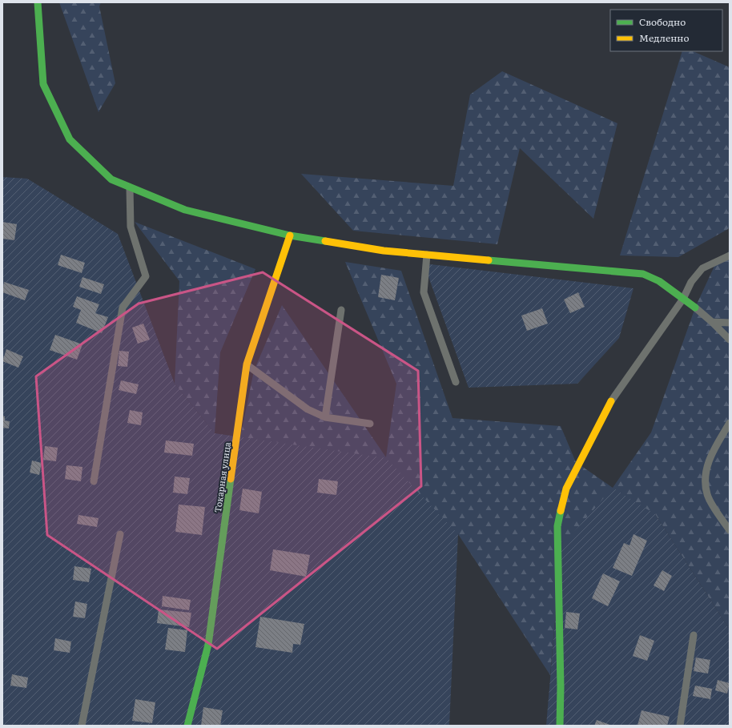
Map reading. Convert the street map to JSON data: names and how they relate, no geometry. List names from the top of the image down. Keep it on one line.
{"streets":{"street":["Токарная улица"]},"legend":["Свободно","Медленно"]}
